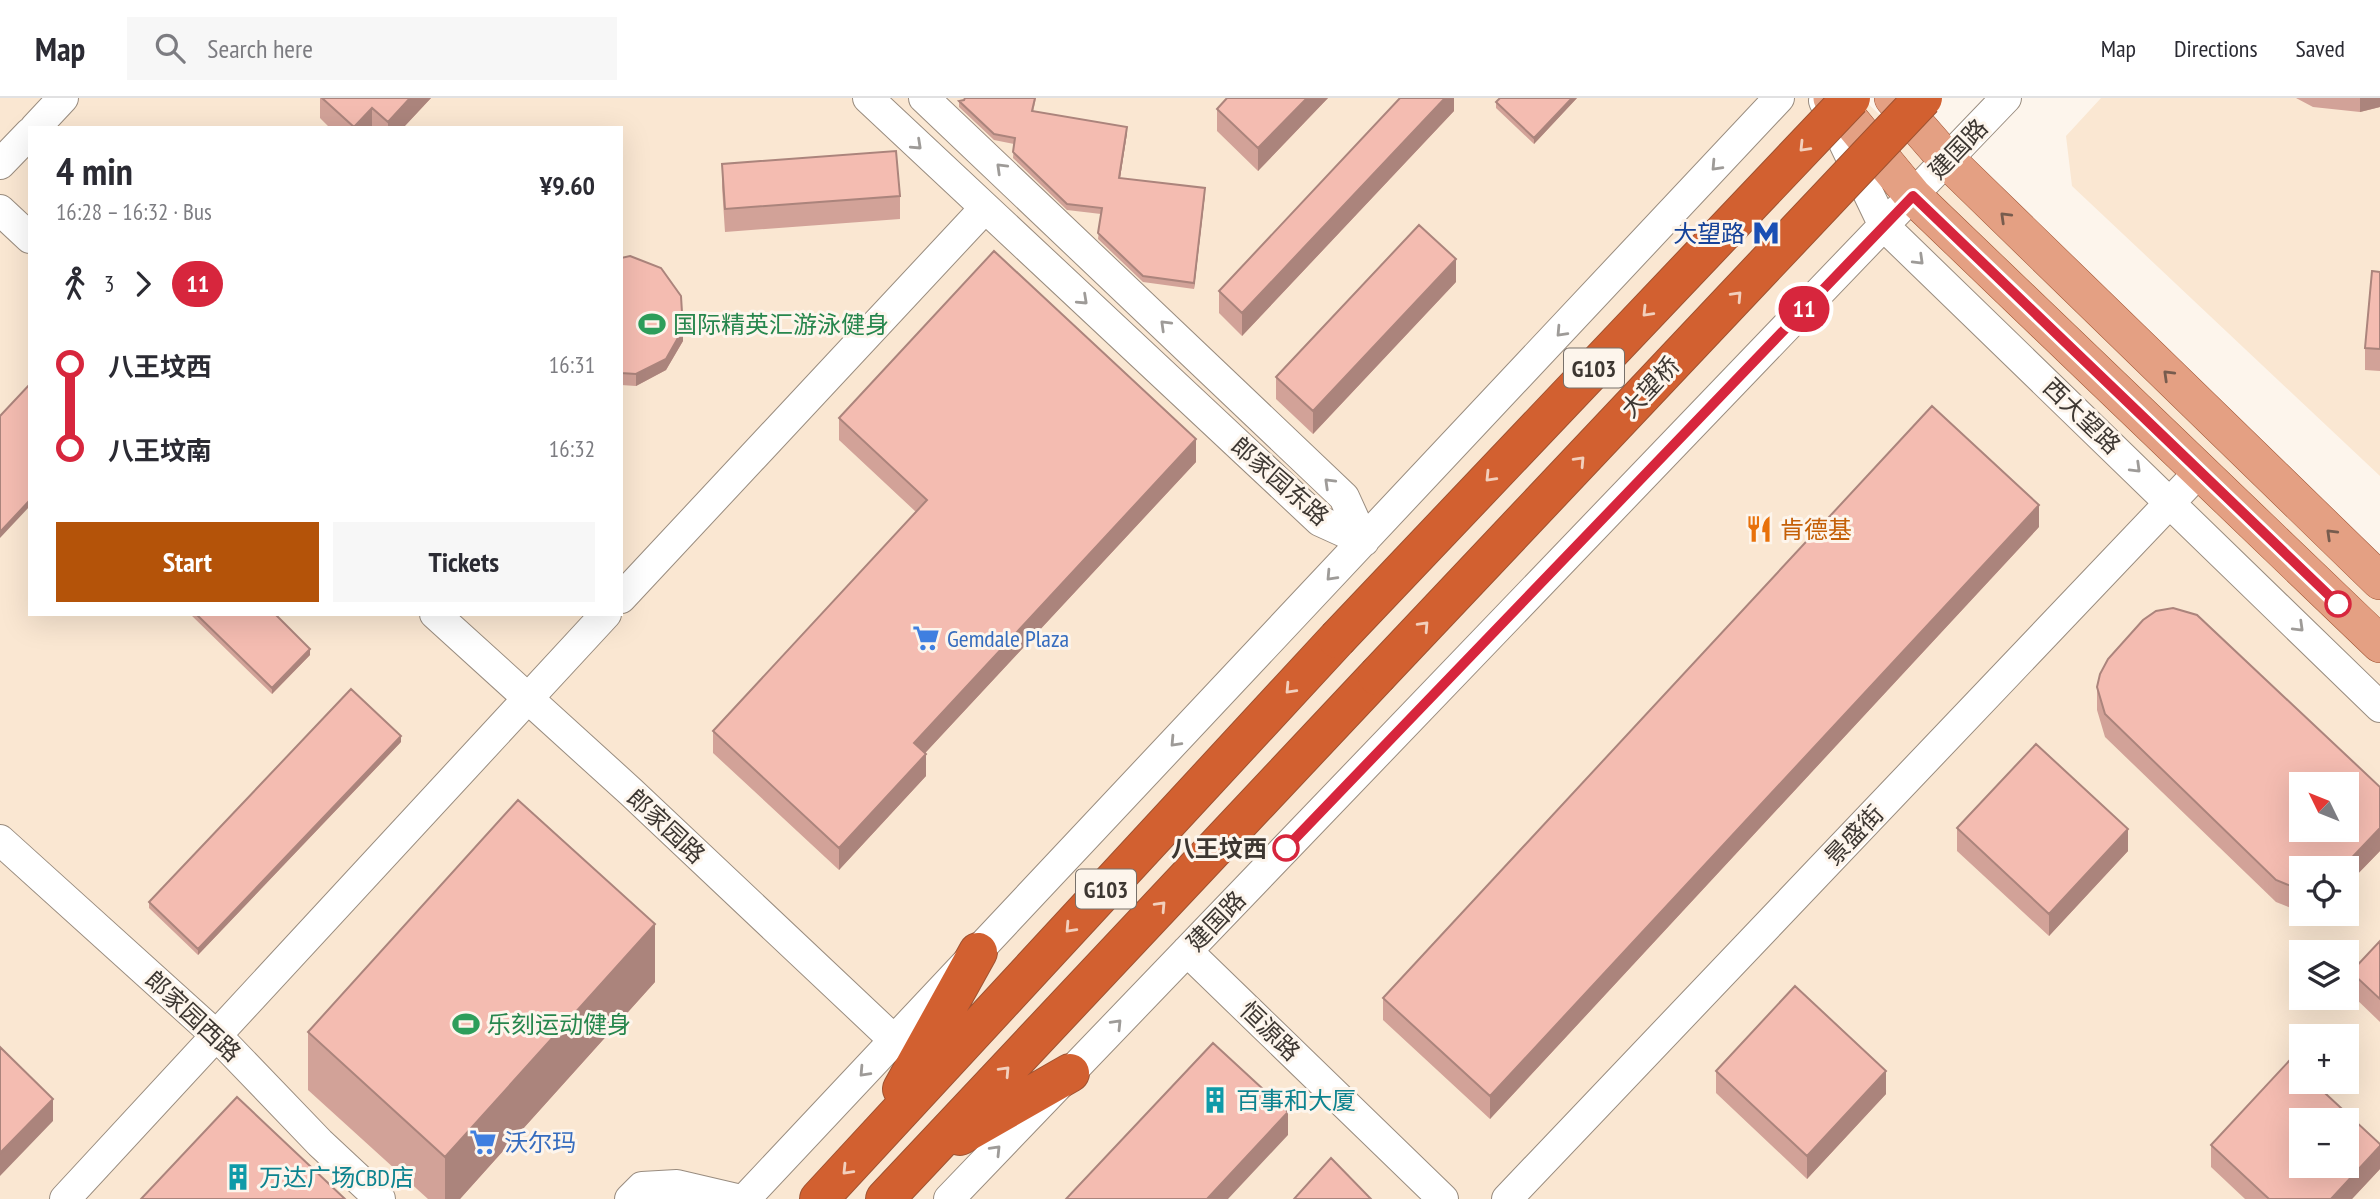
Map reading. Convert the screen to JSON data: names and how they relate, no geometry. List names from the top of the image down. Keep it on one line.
{"streets":{"highway":["建国路","G103","大望桥"],"main road":["西大望路"],"street":["郎家园东路","郎家园路","景盛街","郎家园西路","恒源路"]},"crossings":[["建国路","大望桥"],["建国路","西大望路"],["建国路","恒源路"],["西大望路","景盛街"]],"one_way":["西大望路"],"places":{"metro station":["大望路"],"sports":["国际精英汇游泳健身","乐刻运动健身"],"restaurant":["肯德基"],"supermarket":["Gemdale Plaza","沃尔玛"],"other":["八王坟西"],"building":["百事和大厦","万达广场CBD店"]},"lines":["bus line 11"],"north":"top left","page":{"header":"Map","search":"Search here","nav":["Map","Directions","Saved"],"on_map":"11","heading":["4 min","16:28 – 16:32 · Bus","¥9.60"],"legs":["3","11"],"list":[{"name":"八王坟西","value":"16:31"},{"name":"八王坟南","value":"16:32"}],"buttons":["Start","Tickets"],"map_buttons":["+","−"]}}
